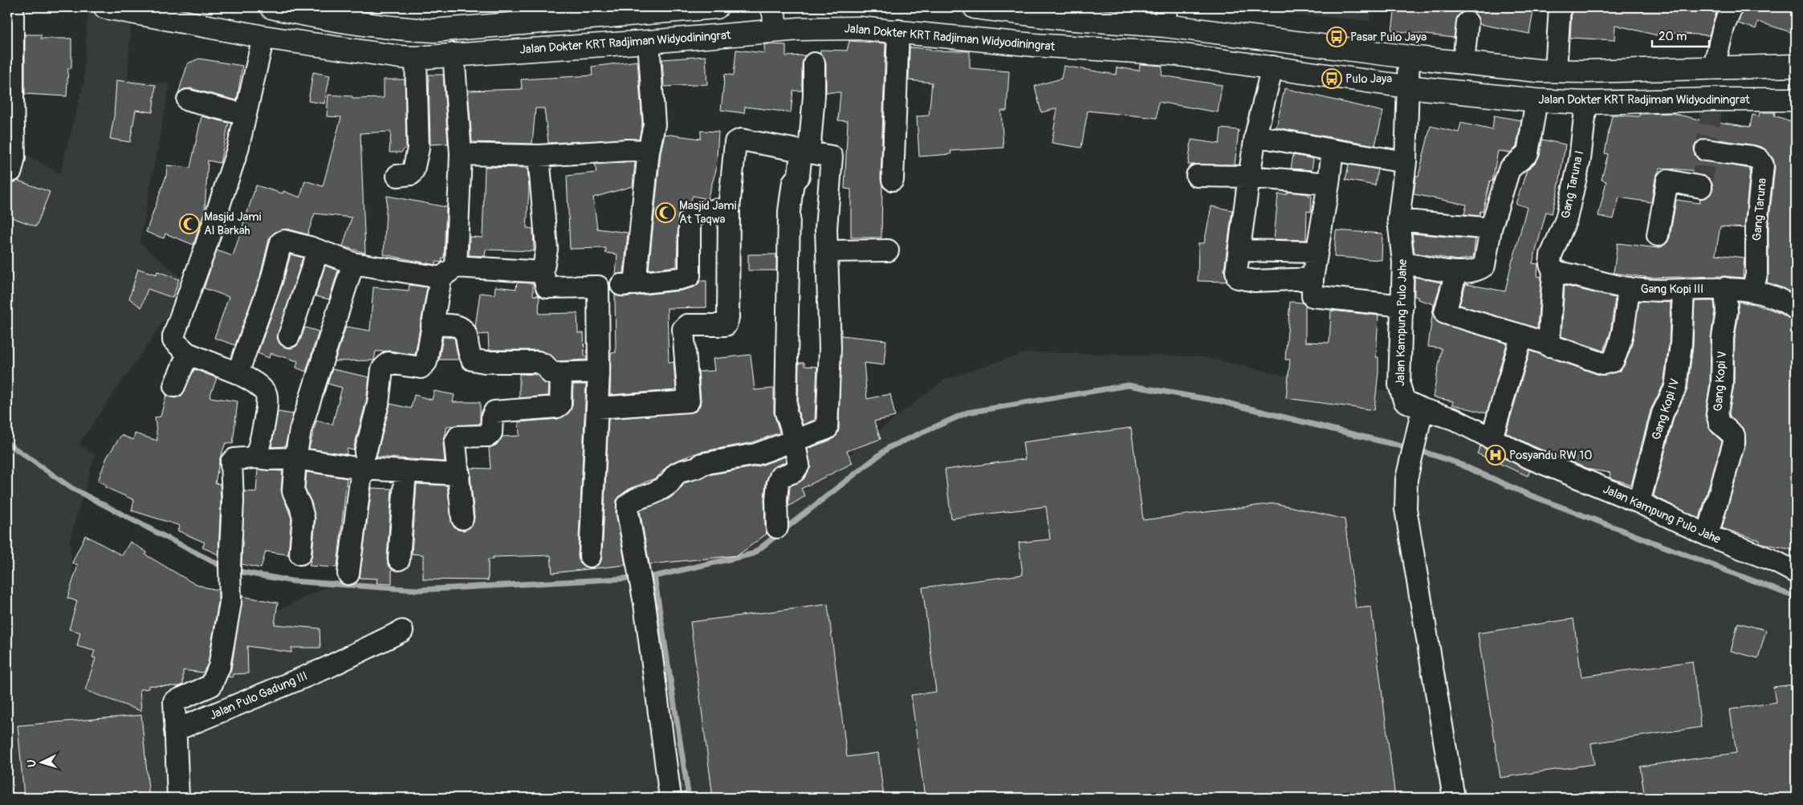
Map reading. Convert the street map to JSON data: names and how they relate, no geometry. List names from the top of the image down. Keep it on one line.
{"streets":{"main road":["Jalan Dokter KRT Radjiman Widyodiningrat"],"street":["Gang Taruna I","Gang Taruna","Gang Kopi III","Jalan Kampung Pulo Jahe","Gang Kopi V","Gang Kopi IV","Jalan Pulo Gadung III"]},"crossings":[["Jalan Dokter KRT Radjiman Widyodiningrat","Gang Taruna I"],["Jalan Dokter KRT Radjiman Widyodiningrat","Jalan Kampung Pulo Jahe"],["Gang Taruna I","Gang Kopi III"],["Gang Taruna","Gang Kopi III"],["Gang Kopi III","Gang Kopi V"],["Gang Kopi III","Gang Kopi IV"],["Jalan Kampung Pulo Jahe","Gang Kopi V"],["Jalan Kampung Pulo Jahe","Gang Kopi IV"]],"places":{"bus stop":["Pasar Pulo Jaya","Pulo Jaya"],"mosque":["Masjid Jami At Taqwa","Masjid Jami Al Barkah"],"hospital":["Posyandu RW 10"]},"scale_bar":"20 m","north":"left"}
